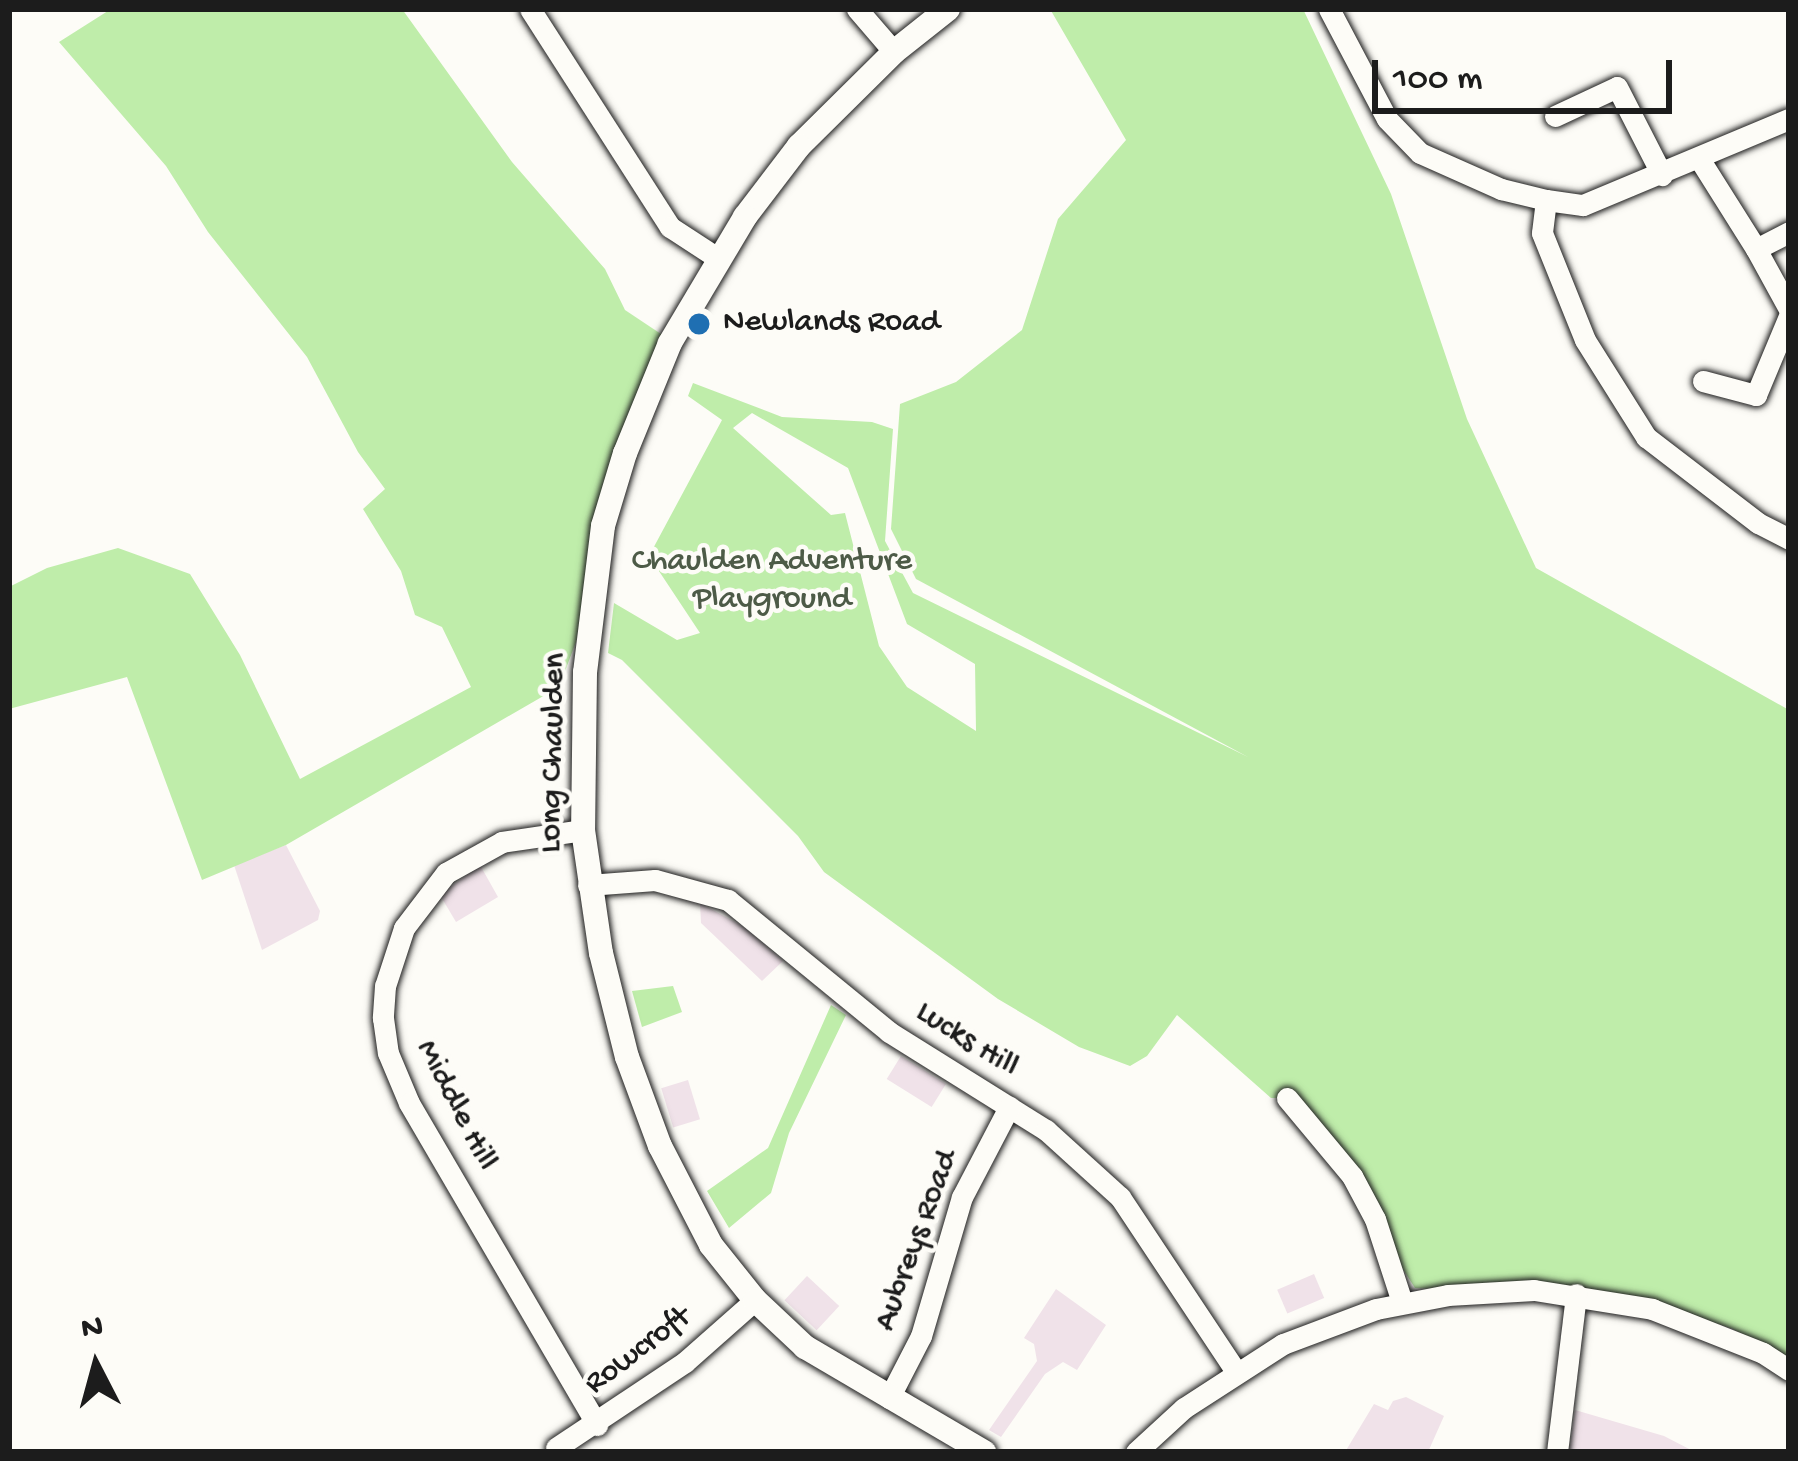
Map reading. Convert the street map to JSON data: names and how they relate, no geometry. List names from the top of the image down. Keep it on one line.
{"streets":{"street":["Long Chaulden","Lucks Hill","Middle Hill","Aubreys Road","Rowcroft"]},"crossings":[["Long Chaulden","Lucks Hill"],["Long Chaulden","Middle Hill"],["Long Chaulden","Aubreys Road"],["Long Chaulden","Rowcroft"],["Lucks Hill","Aubreys Road"],["Middle Hill","Rowcroft"]],"parks":["Chaulden Adventure Playground"],"places":["Newlands Road"],"scale_bar":"100 m","north":"top"}
